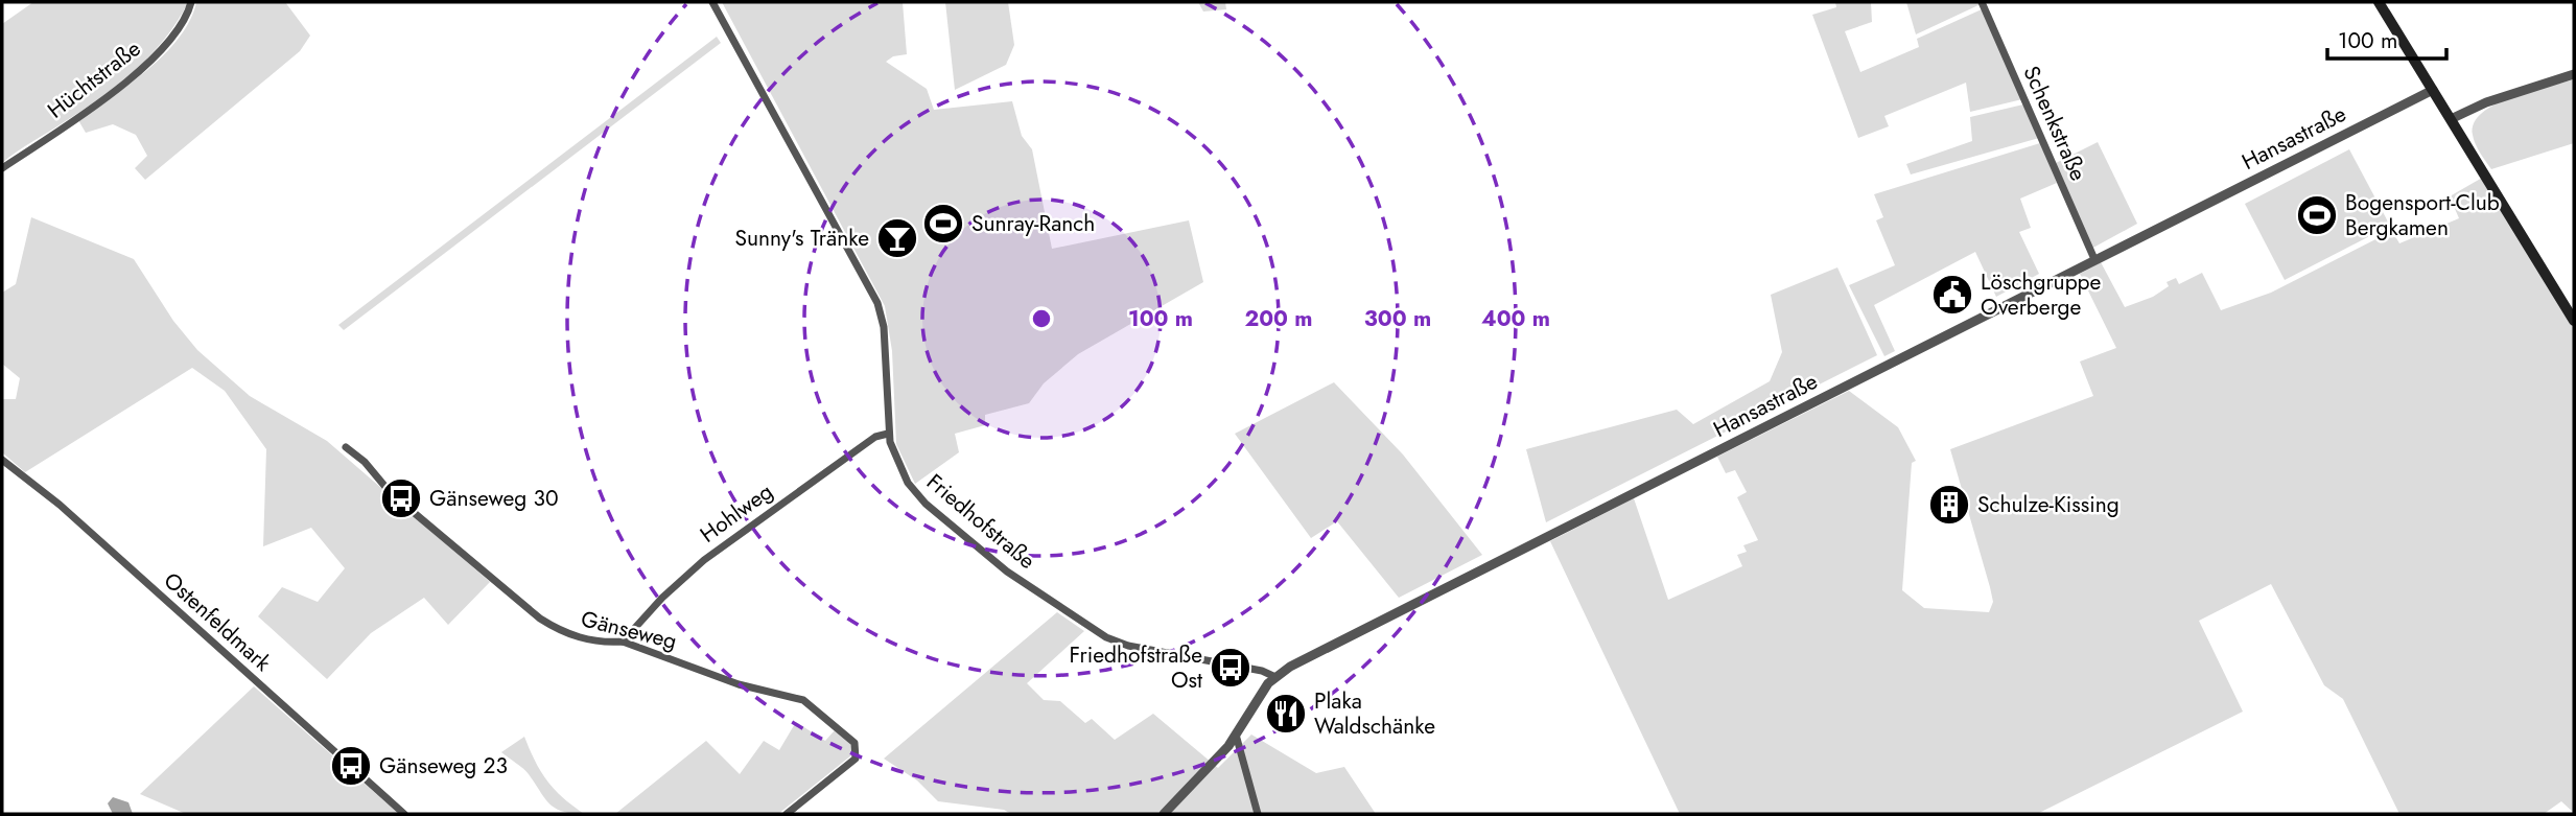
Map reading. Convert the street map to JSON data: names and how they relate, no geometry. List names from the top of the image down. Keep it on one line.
{"streets":{"street":["Hüchtstraße","Schenkstraße","Hansastraße","Hohlweg","Friedhofstraße","Ostenfeldmark","Gänseweg"]},"crossings":[["Schenkstraße","Hansastraße"],["Hansastraße","Friedhofstraße"],["Hohlweg","Friedhofstraße"],["Hohlweg","Gänseweg"]],"places":{"sports":["Bogensport-Club Bergkamen","Sunray-Ranch"],"bar":["Sunny's Tränke"],"public building":["Löschgruppe Overberge"],"bus stop":["Gänseweg 30","Friedhofstraße Ost","Gänseweg 23"],"building":["Schulze-Kissing"],"restaurant":["Plaka Waldschänke"]},"scale_bar":"100 m","rings":["100 m","200 m","300 m","400 m"]}
